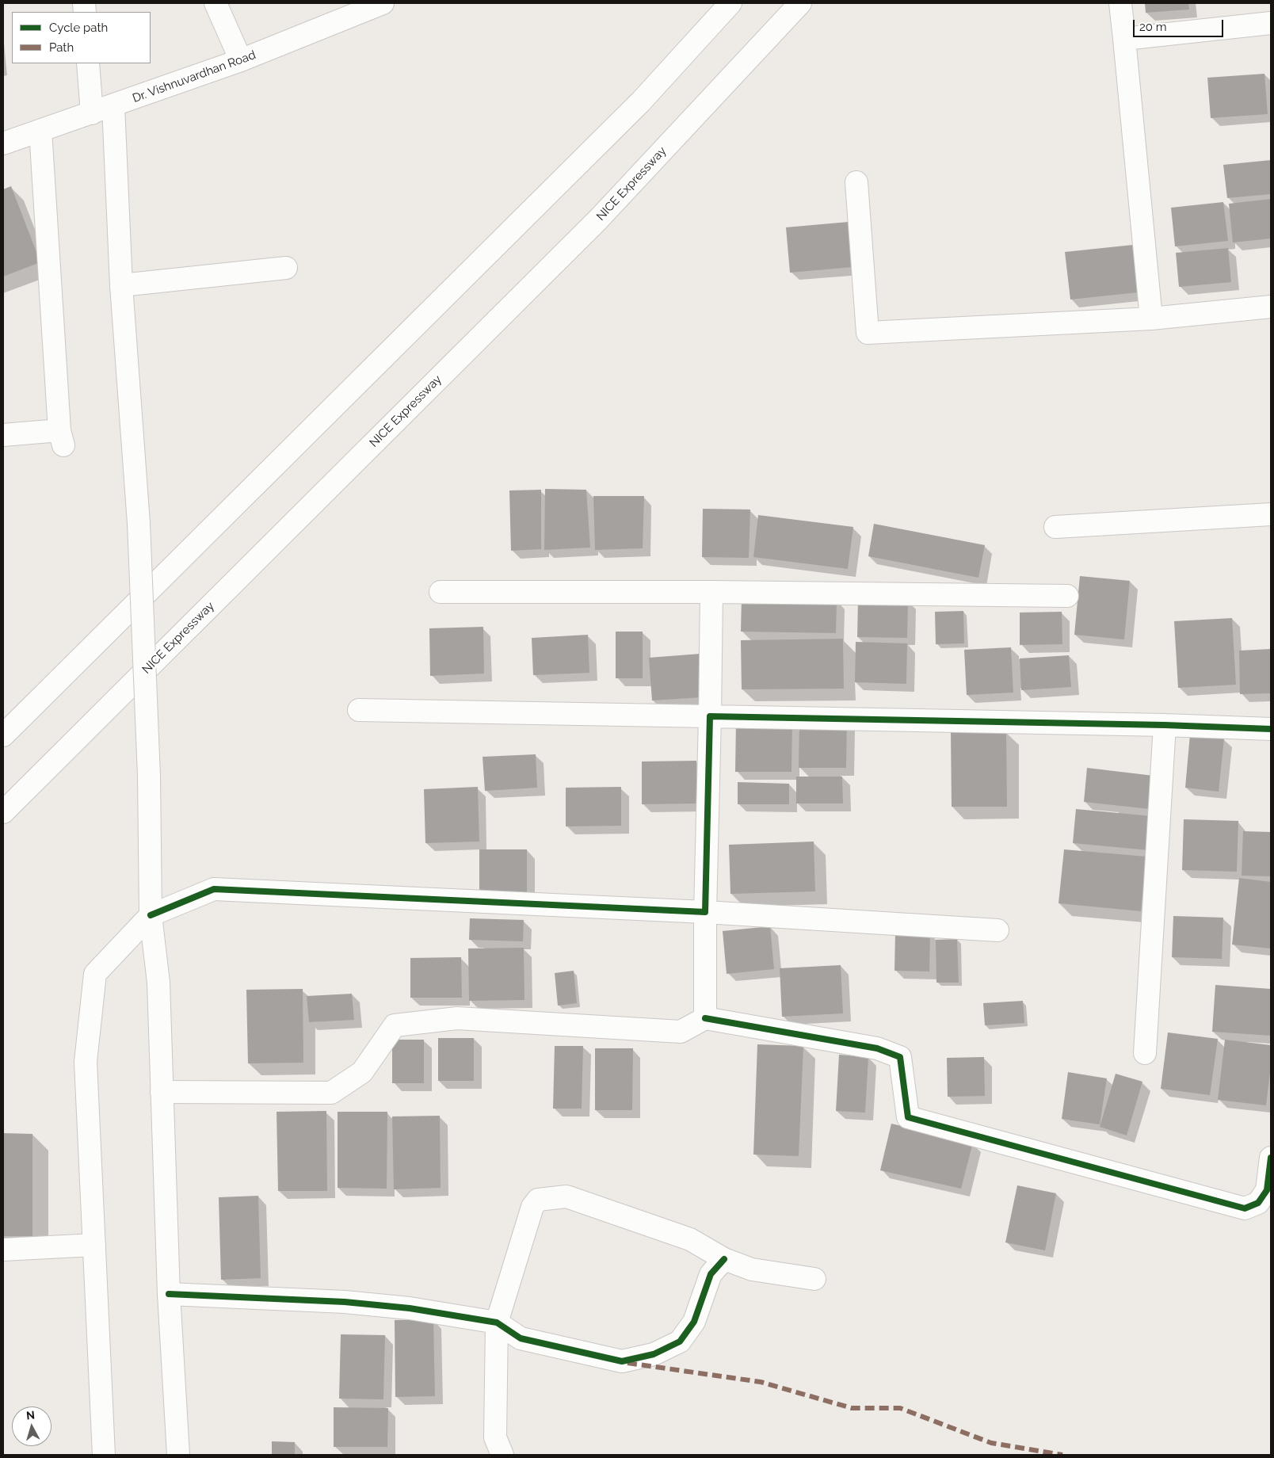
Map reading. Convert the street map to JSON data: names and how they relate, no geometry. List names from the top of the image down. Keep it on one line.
{"streets":{"main road":["Dr. Vishnuvardhan Road","NICE Expressway"]},"legend":["Cycle path","Path"],"scale_bar":"20 m","north":"top"}
